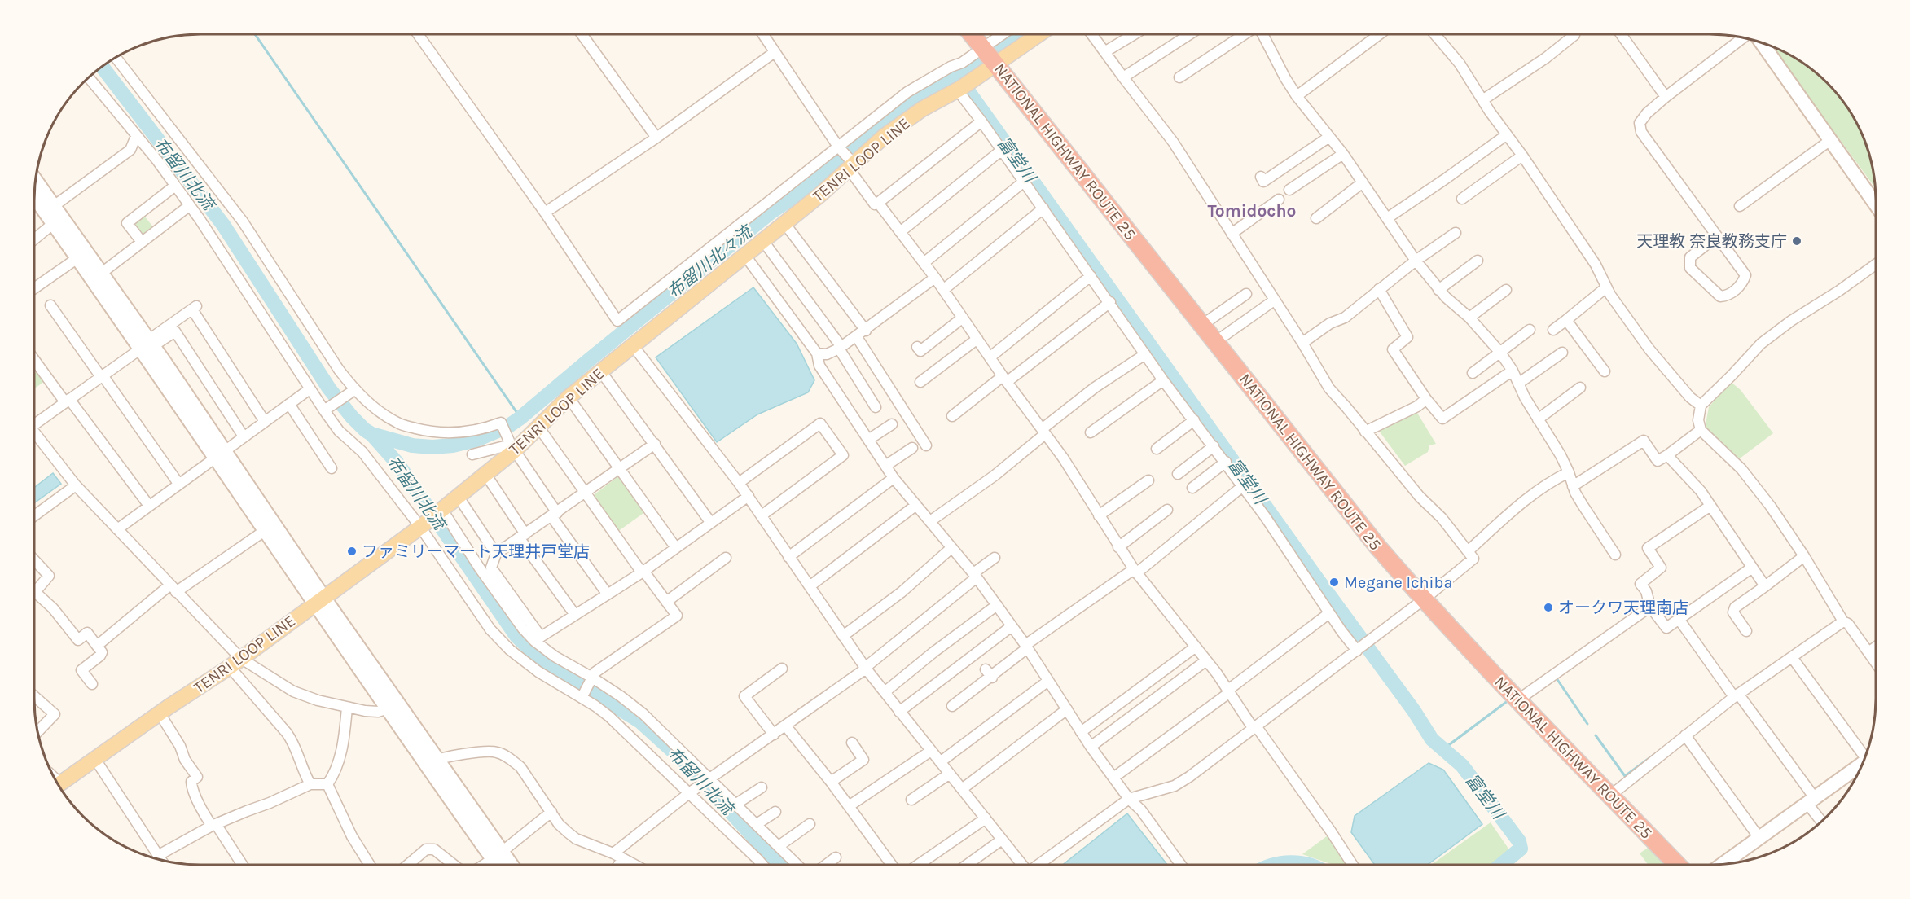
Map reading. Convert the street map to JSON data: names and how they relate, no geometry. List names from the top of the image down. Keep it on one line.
{"streets":{"highway":["NATIONAL HIGHWAY ROUTE 25"],"main road":["TENRI LOOP LINE"]},"crossings":[["NATIONAL HIGHWAY ROUTE 25","TENRI LOOP LINE"]],"districts":["Tomidocho"],"water":["富堂川","布留川北流","布留川北々流"],"places":["天理教 奈良教務支庁","ファミリーマート天理井戸堂店","Megane Ichiba","オークワ天理南店"]}
